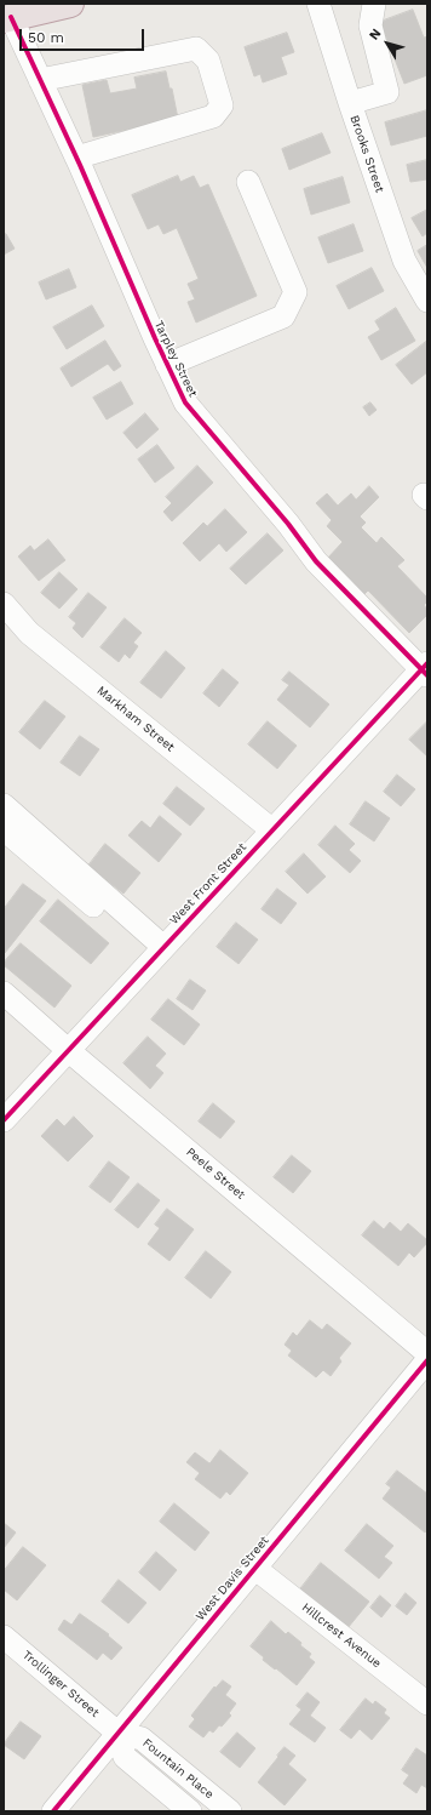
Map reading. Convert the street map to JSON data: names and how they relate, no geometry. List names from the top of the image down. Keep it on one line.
{"streets":{"street":["Brooks Street","Tarpley Street","Markham Street","West Front Street","Peele Street","West Davis Street","Hillcrest Avenue","Trollinger Street","Fountain Place"]},"crossings":[["Tarpley Street","West Front Street"],["Markham Street","West Front Street"],["West Front Street","Peele Street"],["West Davis Street","Hillcrest Avenue"],["West Davis Street","Trollinger Street"],["West Davis Street","Fountain Place"],["Trollinger Street","Fountain Place"]],"scale_bar":"50 m","north":"top left"}
